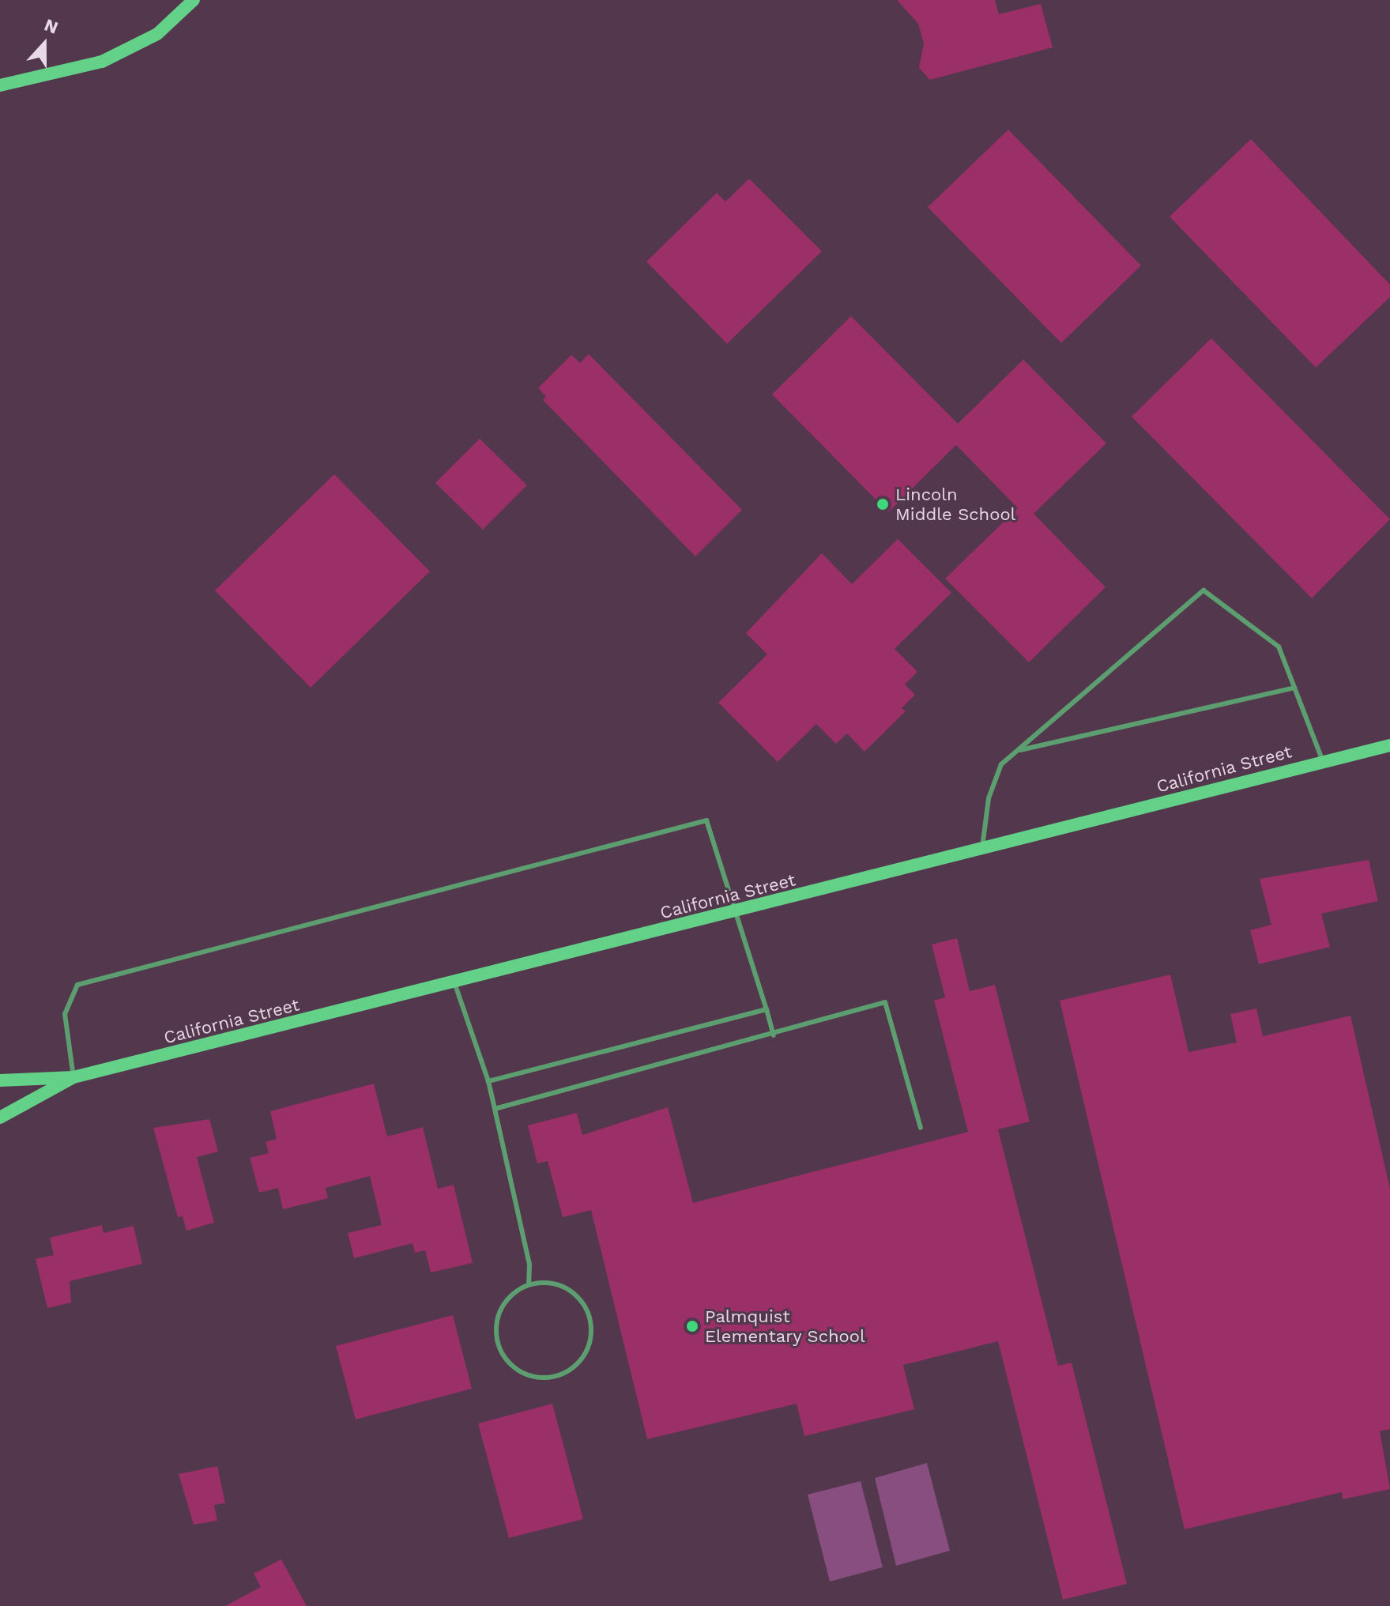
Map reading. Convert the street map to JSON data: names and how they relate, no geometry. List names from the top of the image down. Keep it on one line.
{"streets":{"main road":["California Street"]},"places":["Lincoln Middle School","Palmquist Elementary School"],"north":"top"}
